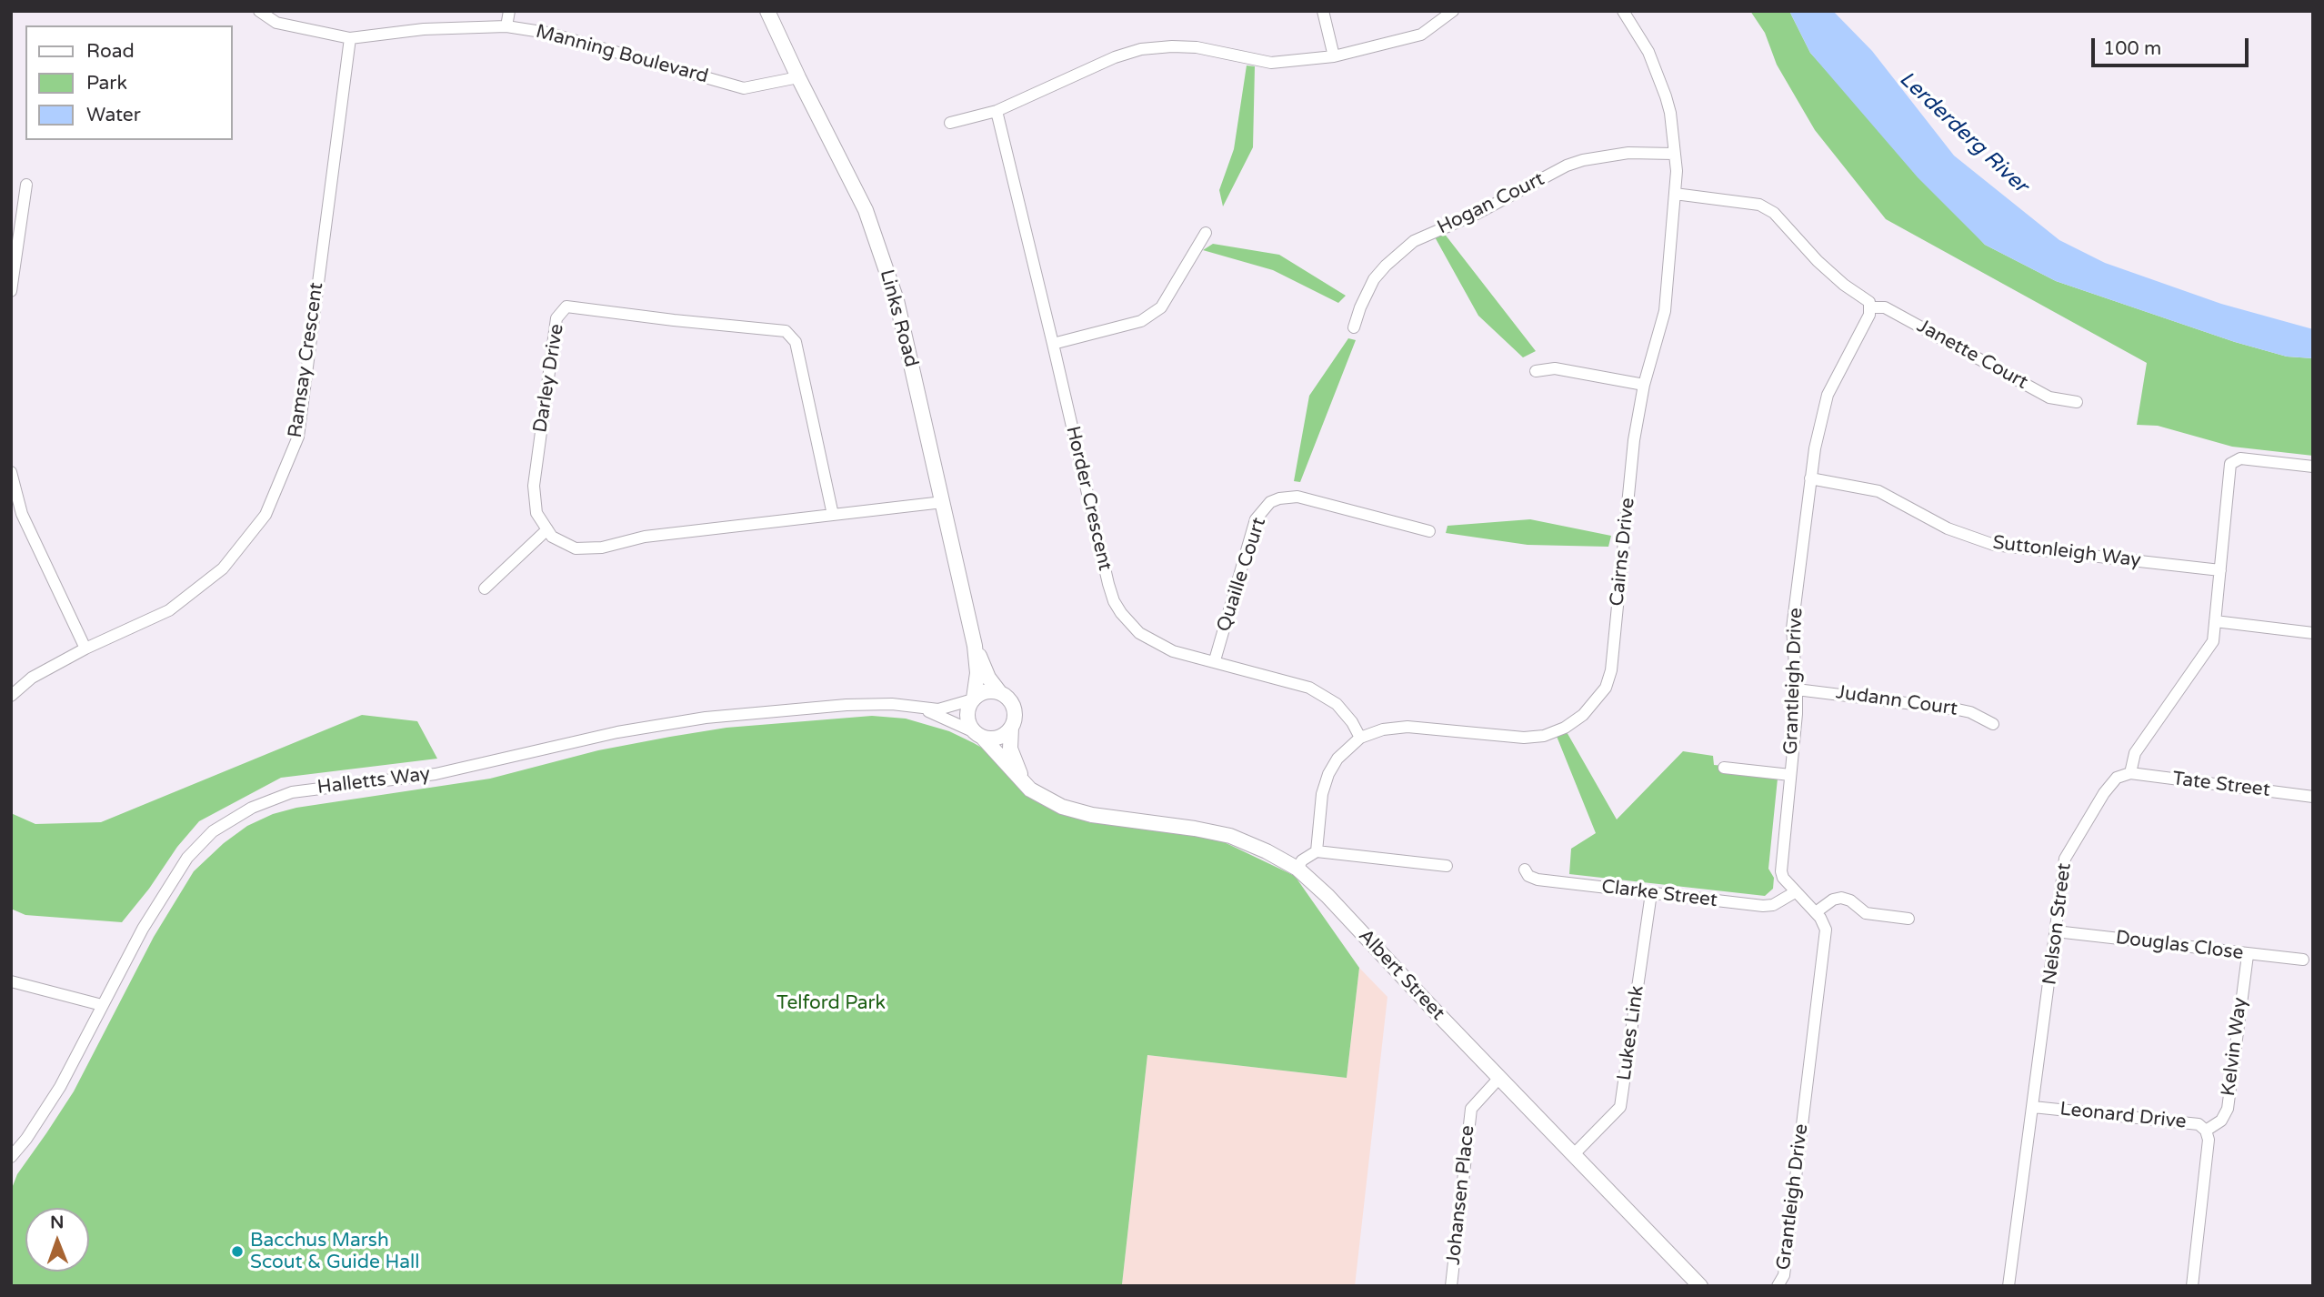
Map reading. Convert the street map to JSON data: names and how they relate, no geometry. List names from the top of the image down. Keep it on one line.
{"streets":{"street":["Manning Boulevard","Hogan Court","Links Road","Janette Court","Ramsay Crescent","Darley Drive","Horder Crescent","Cairns Drive","Suttonleigh Way","Quaille Court","Grantleigh Drive","Judann Court","Halletts Way","Tate Street","Clarke Street","Nelson Street","Douglas Close","Albert Street","Lukes Link","Kelvin Way","Leonard Drive","Johansen Place"]},"crossings":[["Manning Boulevard","Links Road"],["Manning Boulevard","Ramsay Crescent"],["Hogan Court","Cairns Drive"],["Links Road","Halletts Way"],["Links Road","Albert Street"],["Janette Court","Grantleigh Drive"],["Horder Crescent","Cairns Drive"],["Horder Crescent","Quaille Court"],["Suttonleigh Way","Grantleigh Drive"],["Grantleigh Drive","Judann Court"],["Grantleigh Drive","Clarke Street"],["Halletts Way","Albert Street"],["Tate Street","Nelson Street"],["Clarke Street","Lukes Link"],["Nelson Street","Douglas Close"],["Nelson Street","Leonard Drive"],["Douglas Close","Kelvin Way"],["Albert Street","Lukes Link"],["Albert Street","Johansen Place"],["Kelvin Way","Leonard Drive"]],"water":["Lerderderg River"],"parks":["Telford Park"],"places":["Bacchus Marsh Scout & Guide Hall"],"legend":["Road","Park","Water"],"scale_bar":"100 m","north":"top"}
